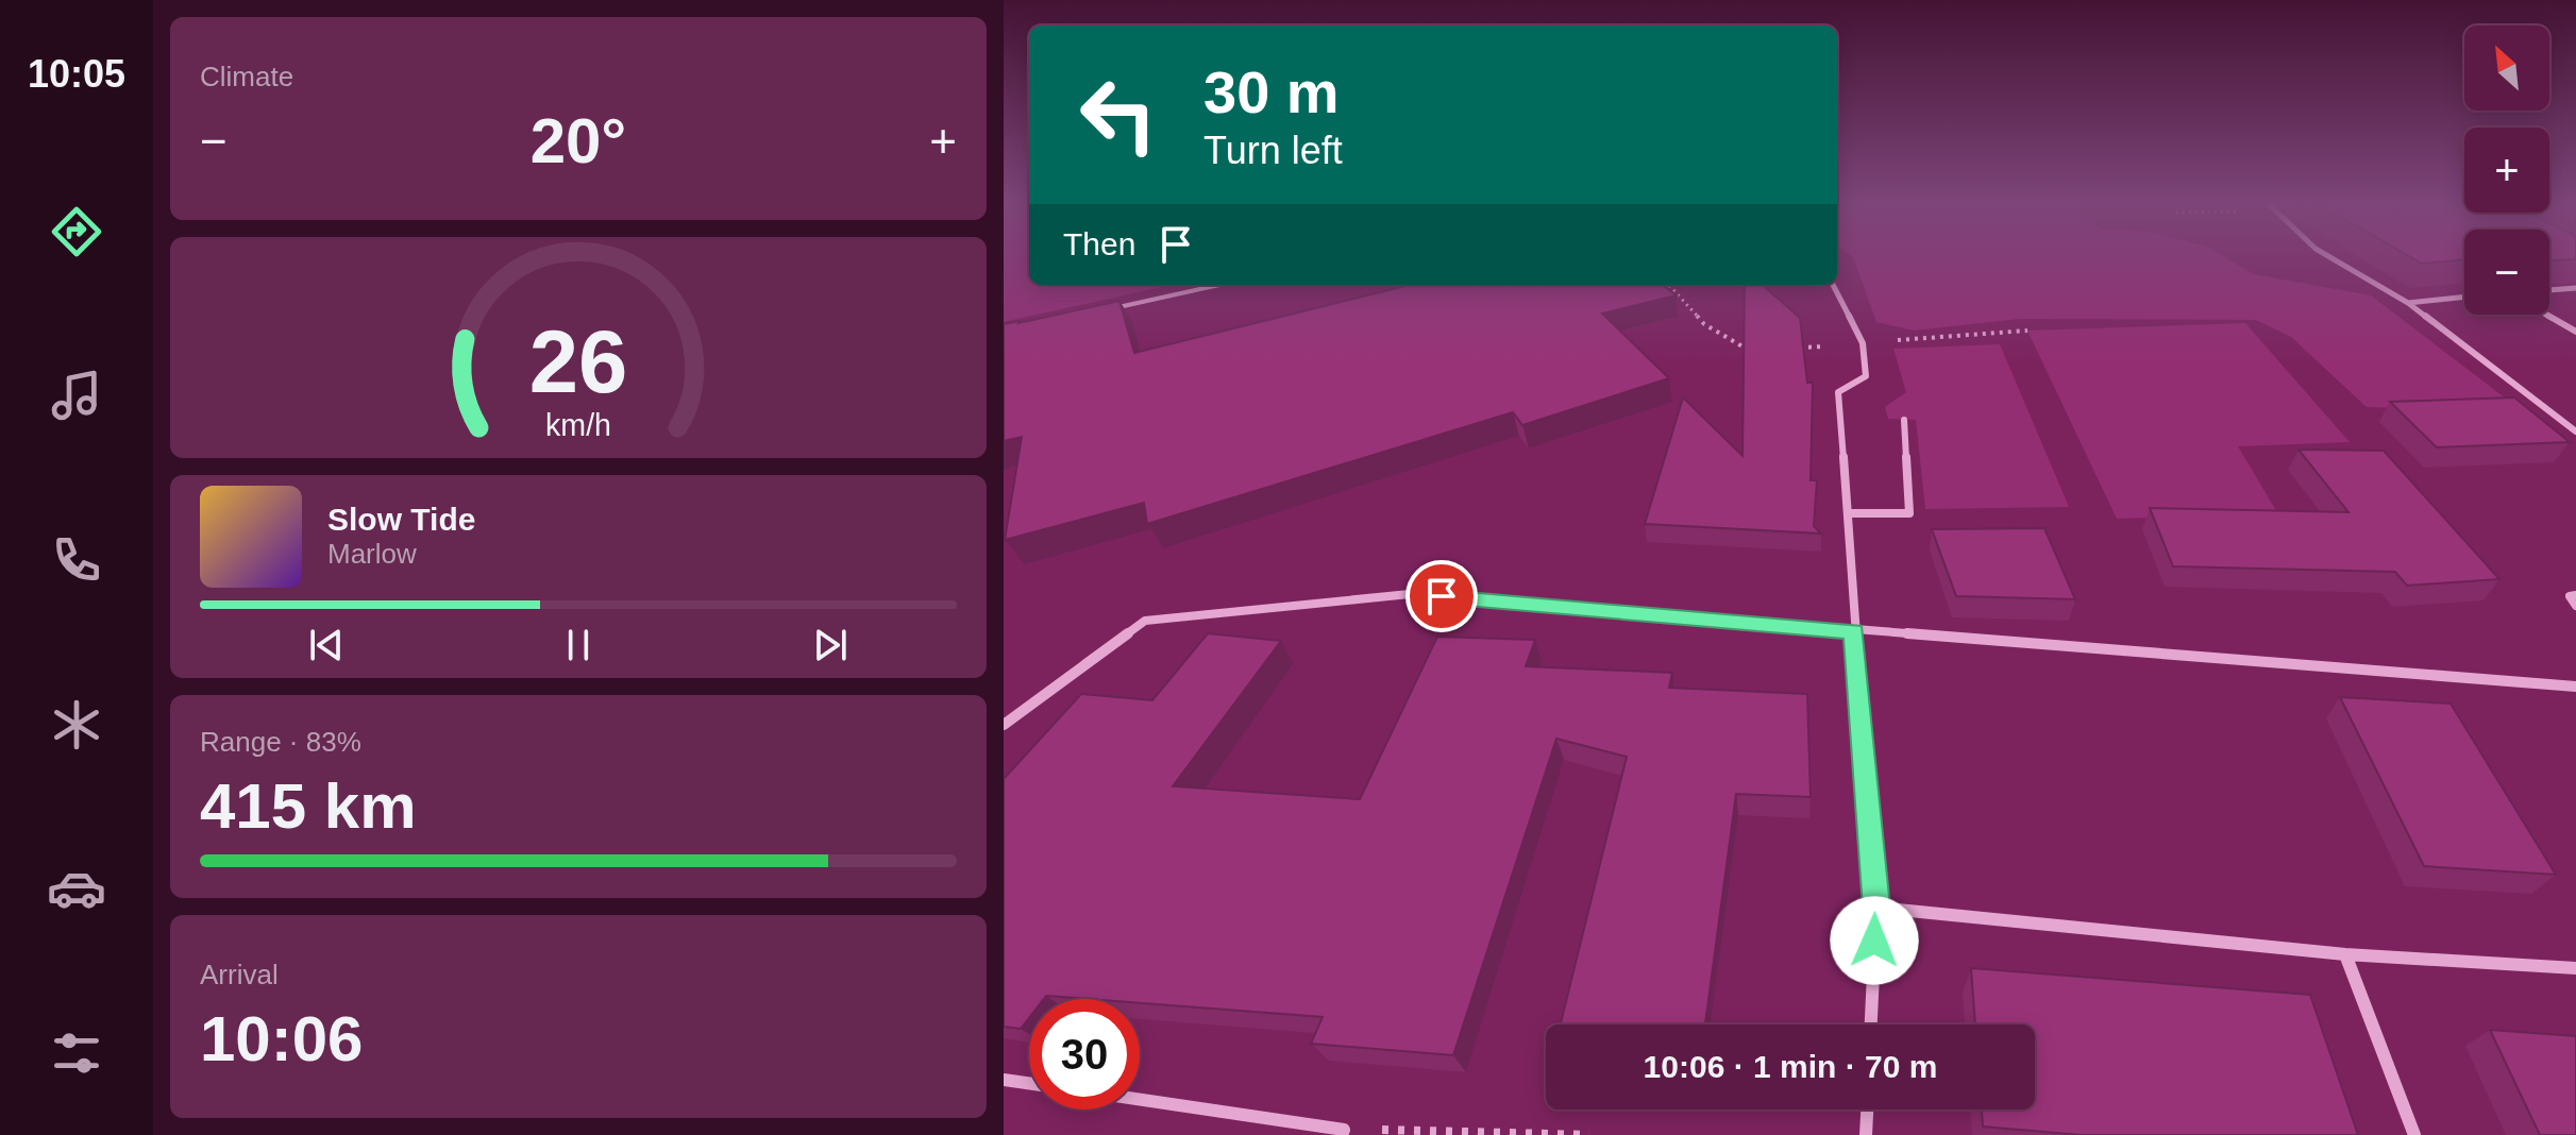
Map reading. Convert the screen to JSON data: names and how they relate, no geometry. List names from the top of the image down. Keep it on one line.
{"north":"top left","page":{"tabs":"10:05","tile":["Climate",["Range · 83%","415 km"],["Arrival","10:06"]],"map_buttons":["+","−"],"turn":["30 m","Turn left"],"heat":["−","20°","+"],"then":"Then","song":["Slow Tide","Marlow"],"limit":"30","trip":"10:06 · 1 min · 70 m","gauge":["26","km/h"]}}
